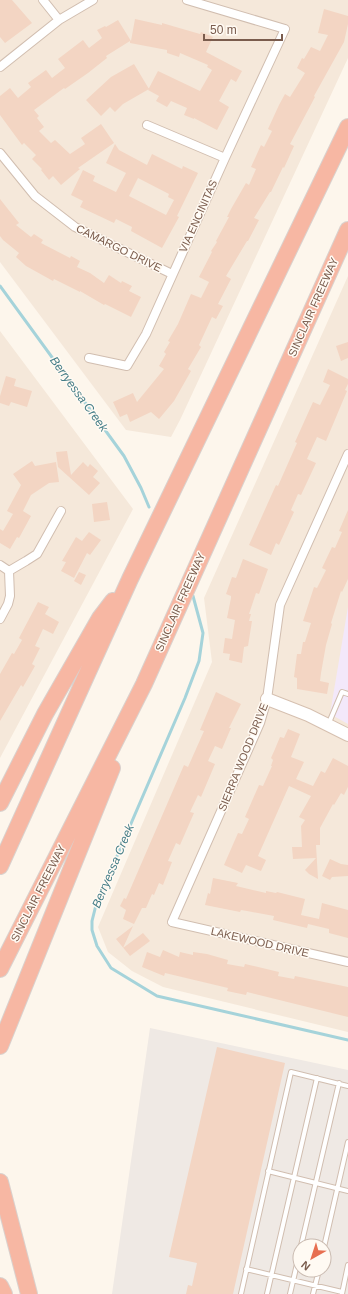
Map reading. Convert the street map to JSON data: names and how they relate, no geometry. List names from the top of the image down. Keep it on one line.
{"streets":{"highway":["SINCLAIR FREEWAY"],"street":["VIA ENCINITAS","CAMARGO DRIVE","SIERRA WOOD DRIVE","LAKEWOOD DRIVE"]},"crossings":[["VIA ENCINITAS","CAMARGO DRIVE"],["SIERRA WOOD DRIVE","LAKEWOOD DRIVE"]],"water":["Berryessa Creek"],"scale_bar":"50 m","north":"bottom left"}
